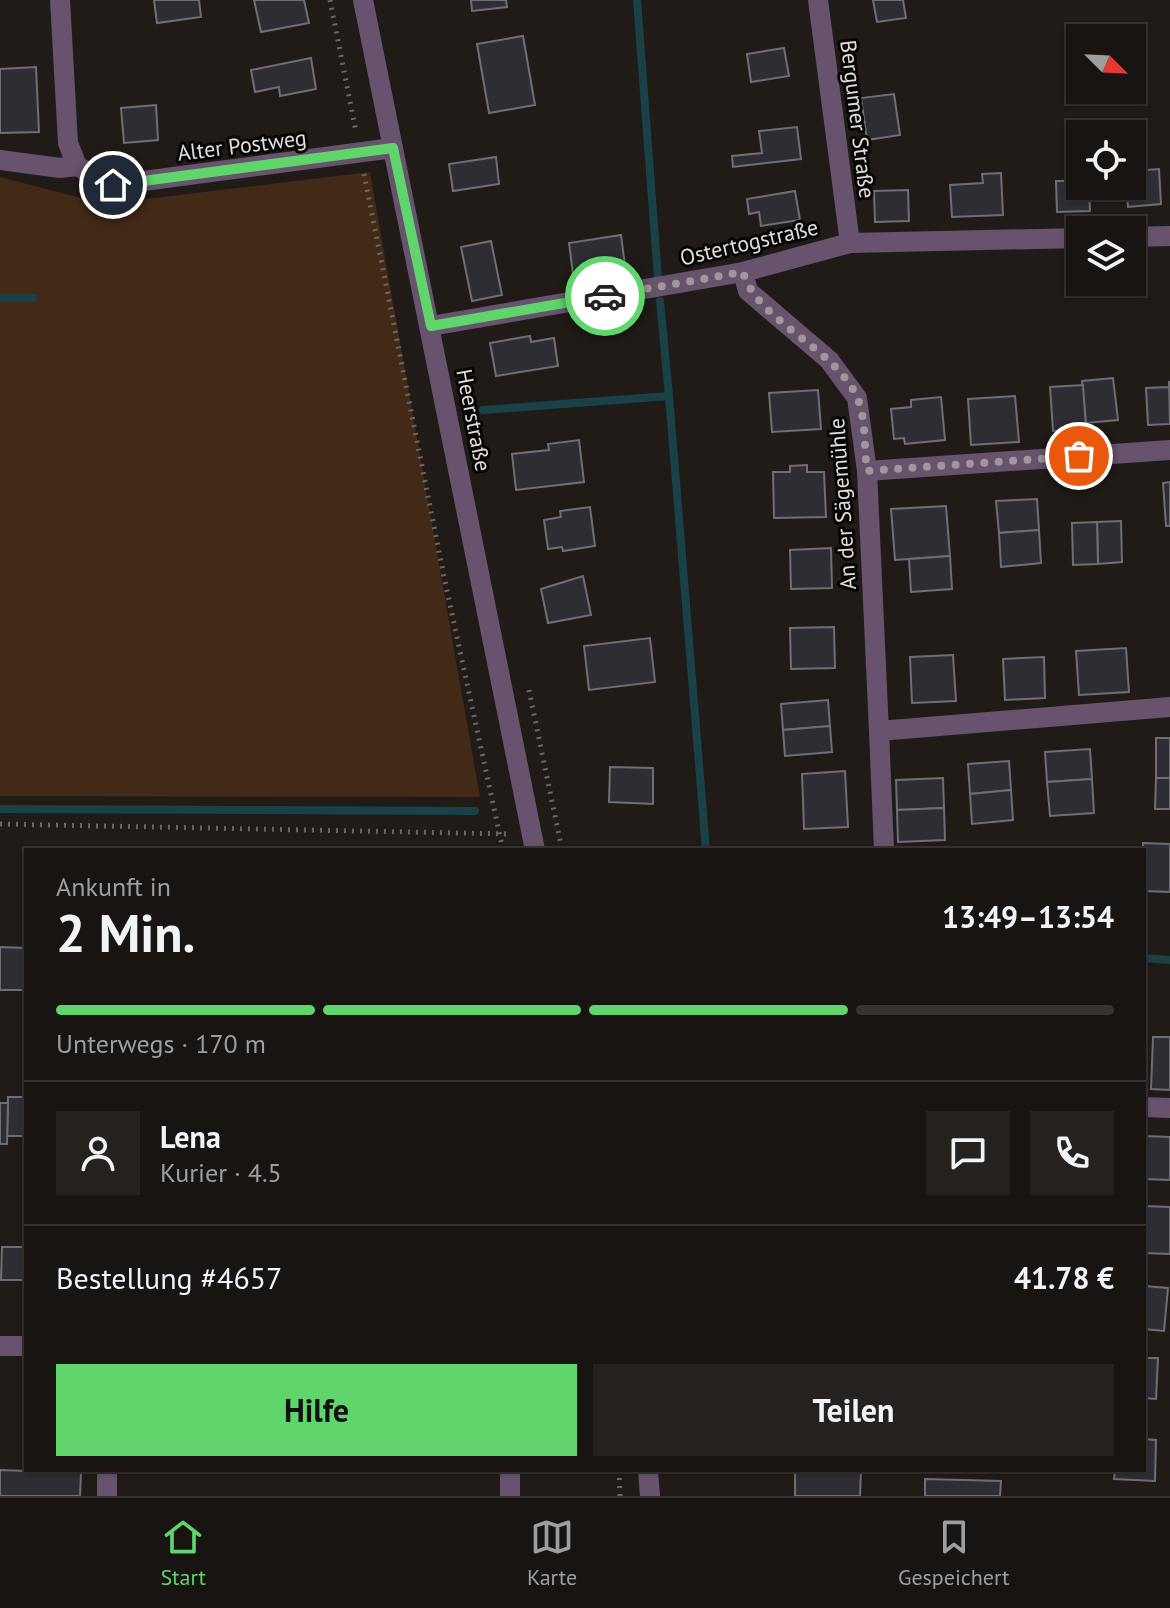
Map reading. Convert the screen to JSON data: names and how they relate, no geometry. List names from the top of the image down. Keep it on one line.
{"streets":{"street":["Bergumer Straße","Alter Postweg","Ostertogstraße","Heerstraße","An der Sägemühle"]},"crossings":[["Bergumer Straße","Ostertogstraße"],["Alter Postweg","Heerstraße"],["Ostertogstraße","Heerstraße"],["Ostertogstraße","An der Sägemühle"]],"north":"bottom right","page":{"heading":["2 Min.","Ankunft in","13:49–13:54"],"panel":["Lena","Kurier · 4.5","Bestellung #4657","41.78 €"],"bar":"Unterwegs · 170 m","buttons":["Hilfe","Teilen"],"tabs":["Start","Karte","Gespeichert"]}}
